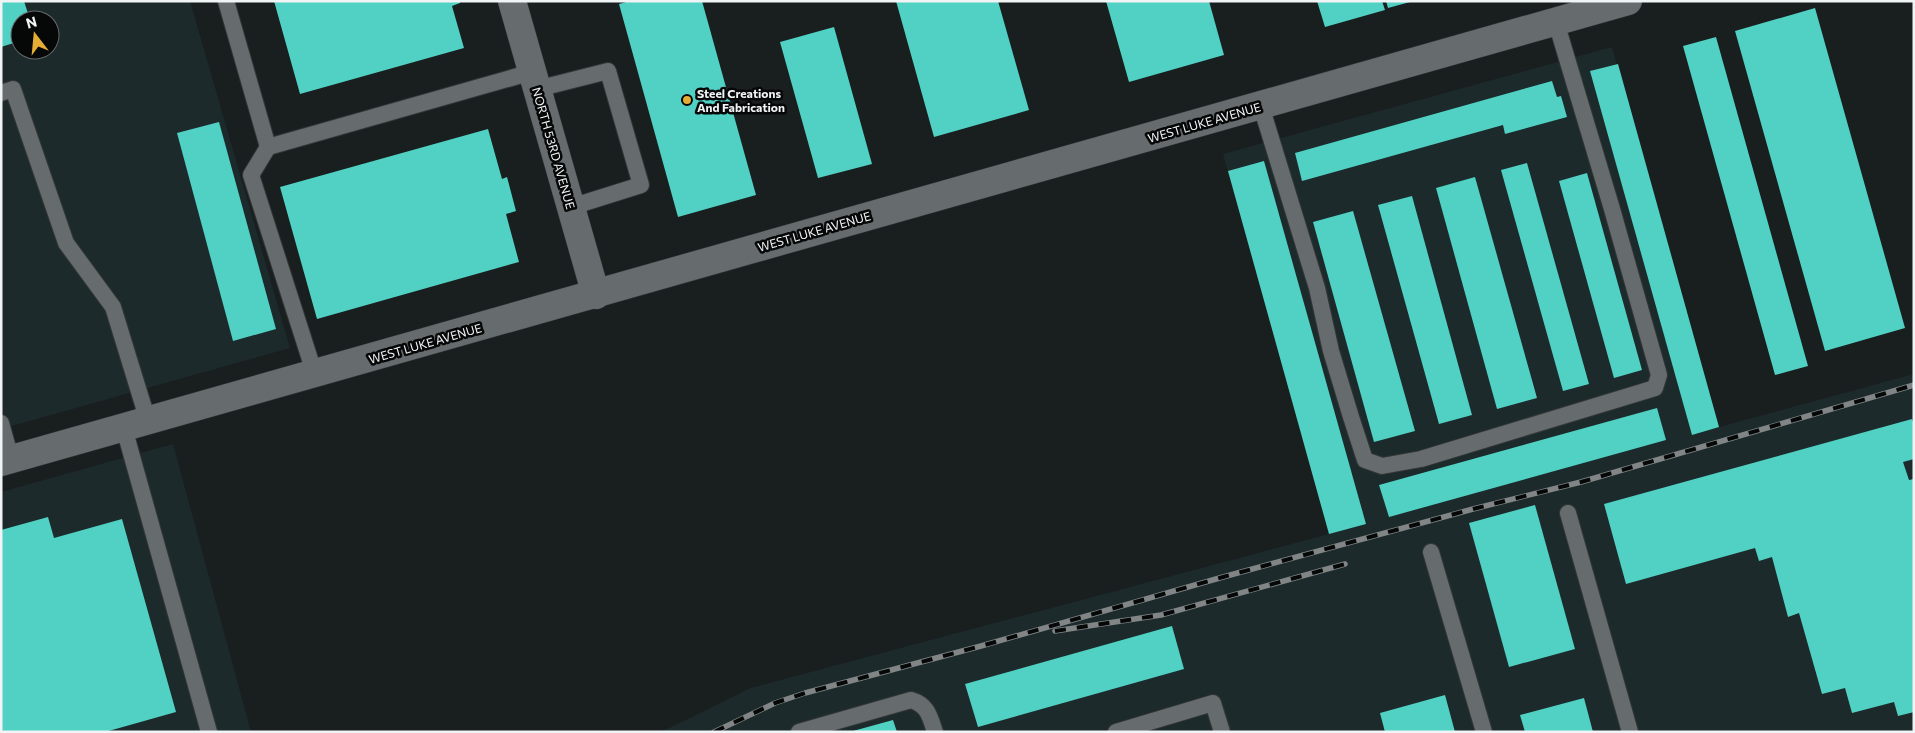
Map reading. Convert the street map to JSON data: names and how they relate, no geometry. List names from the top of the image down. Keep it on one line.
{"streets":{"street":["WEST LUKE AVENUE","NORTH 53RD AVENUE"]},"crossings":[["WEST LUKE AVENUE","NORTH 53RD AVENUE"]],"places":["Steel Creations And Fabrication"],"north":"top"}
